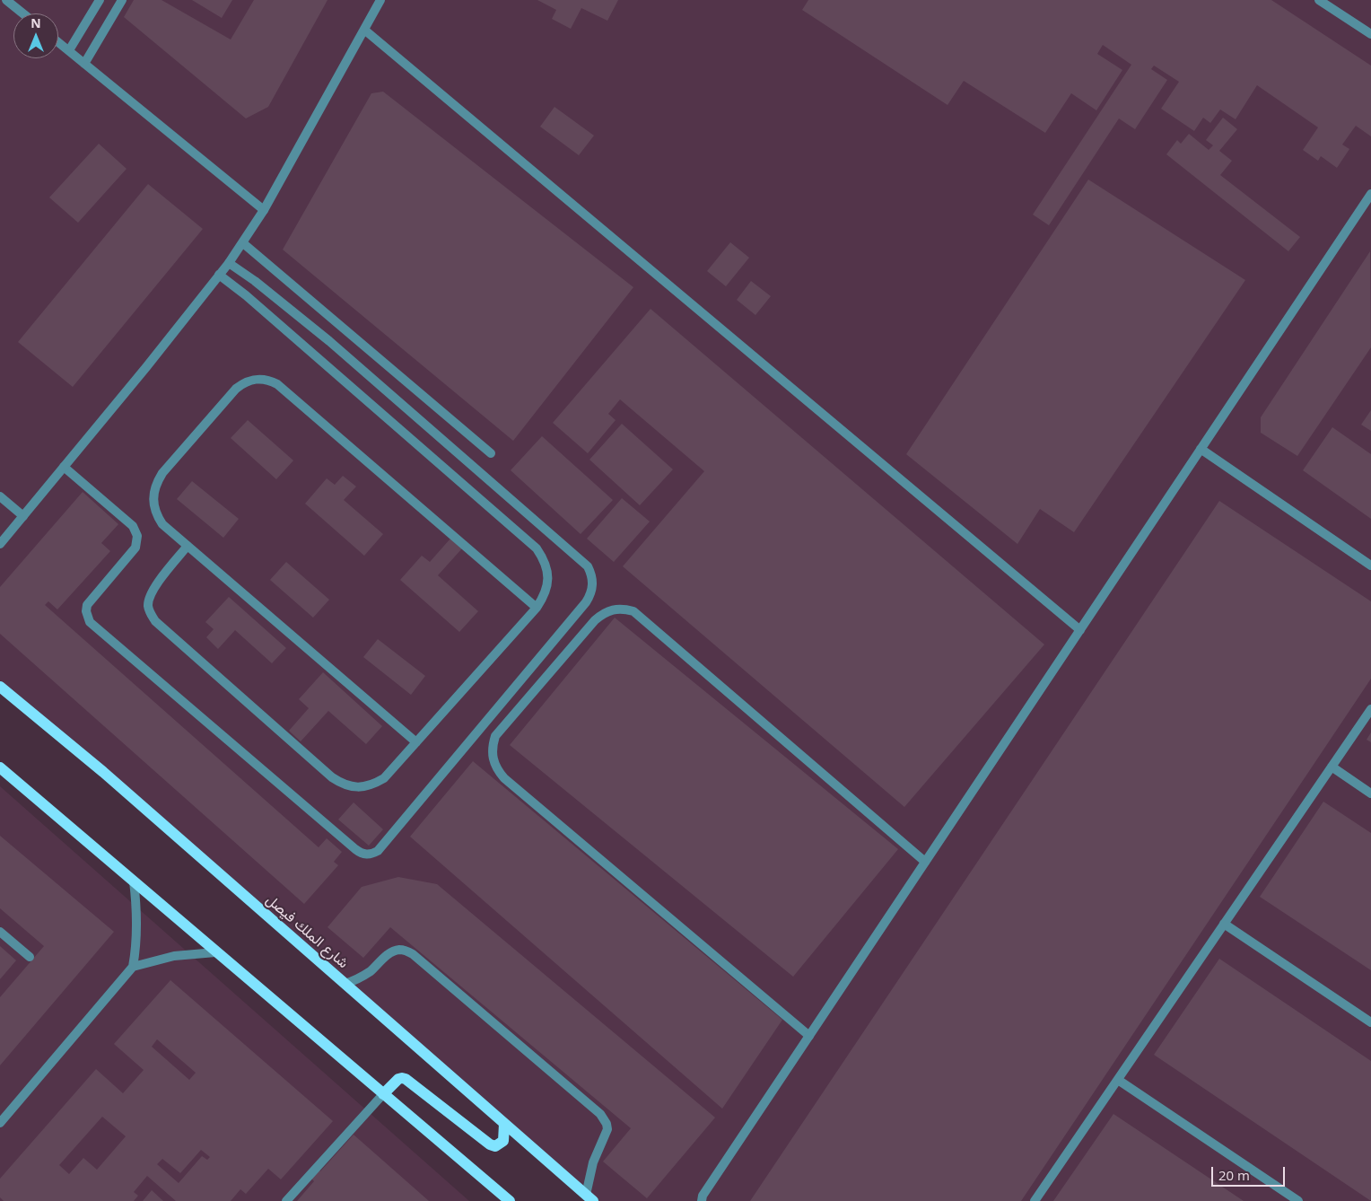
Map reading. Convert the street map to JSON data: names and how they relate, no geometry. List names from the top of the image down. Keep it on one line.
{"streets":{"main road":["شارع الملك فيصل"]},"scale_bar":"20 m","north":"top"}
